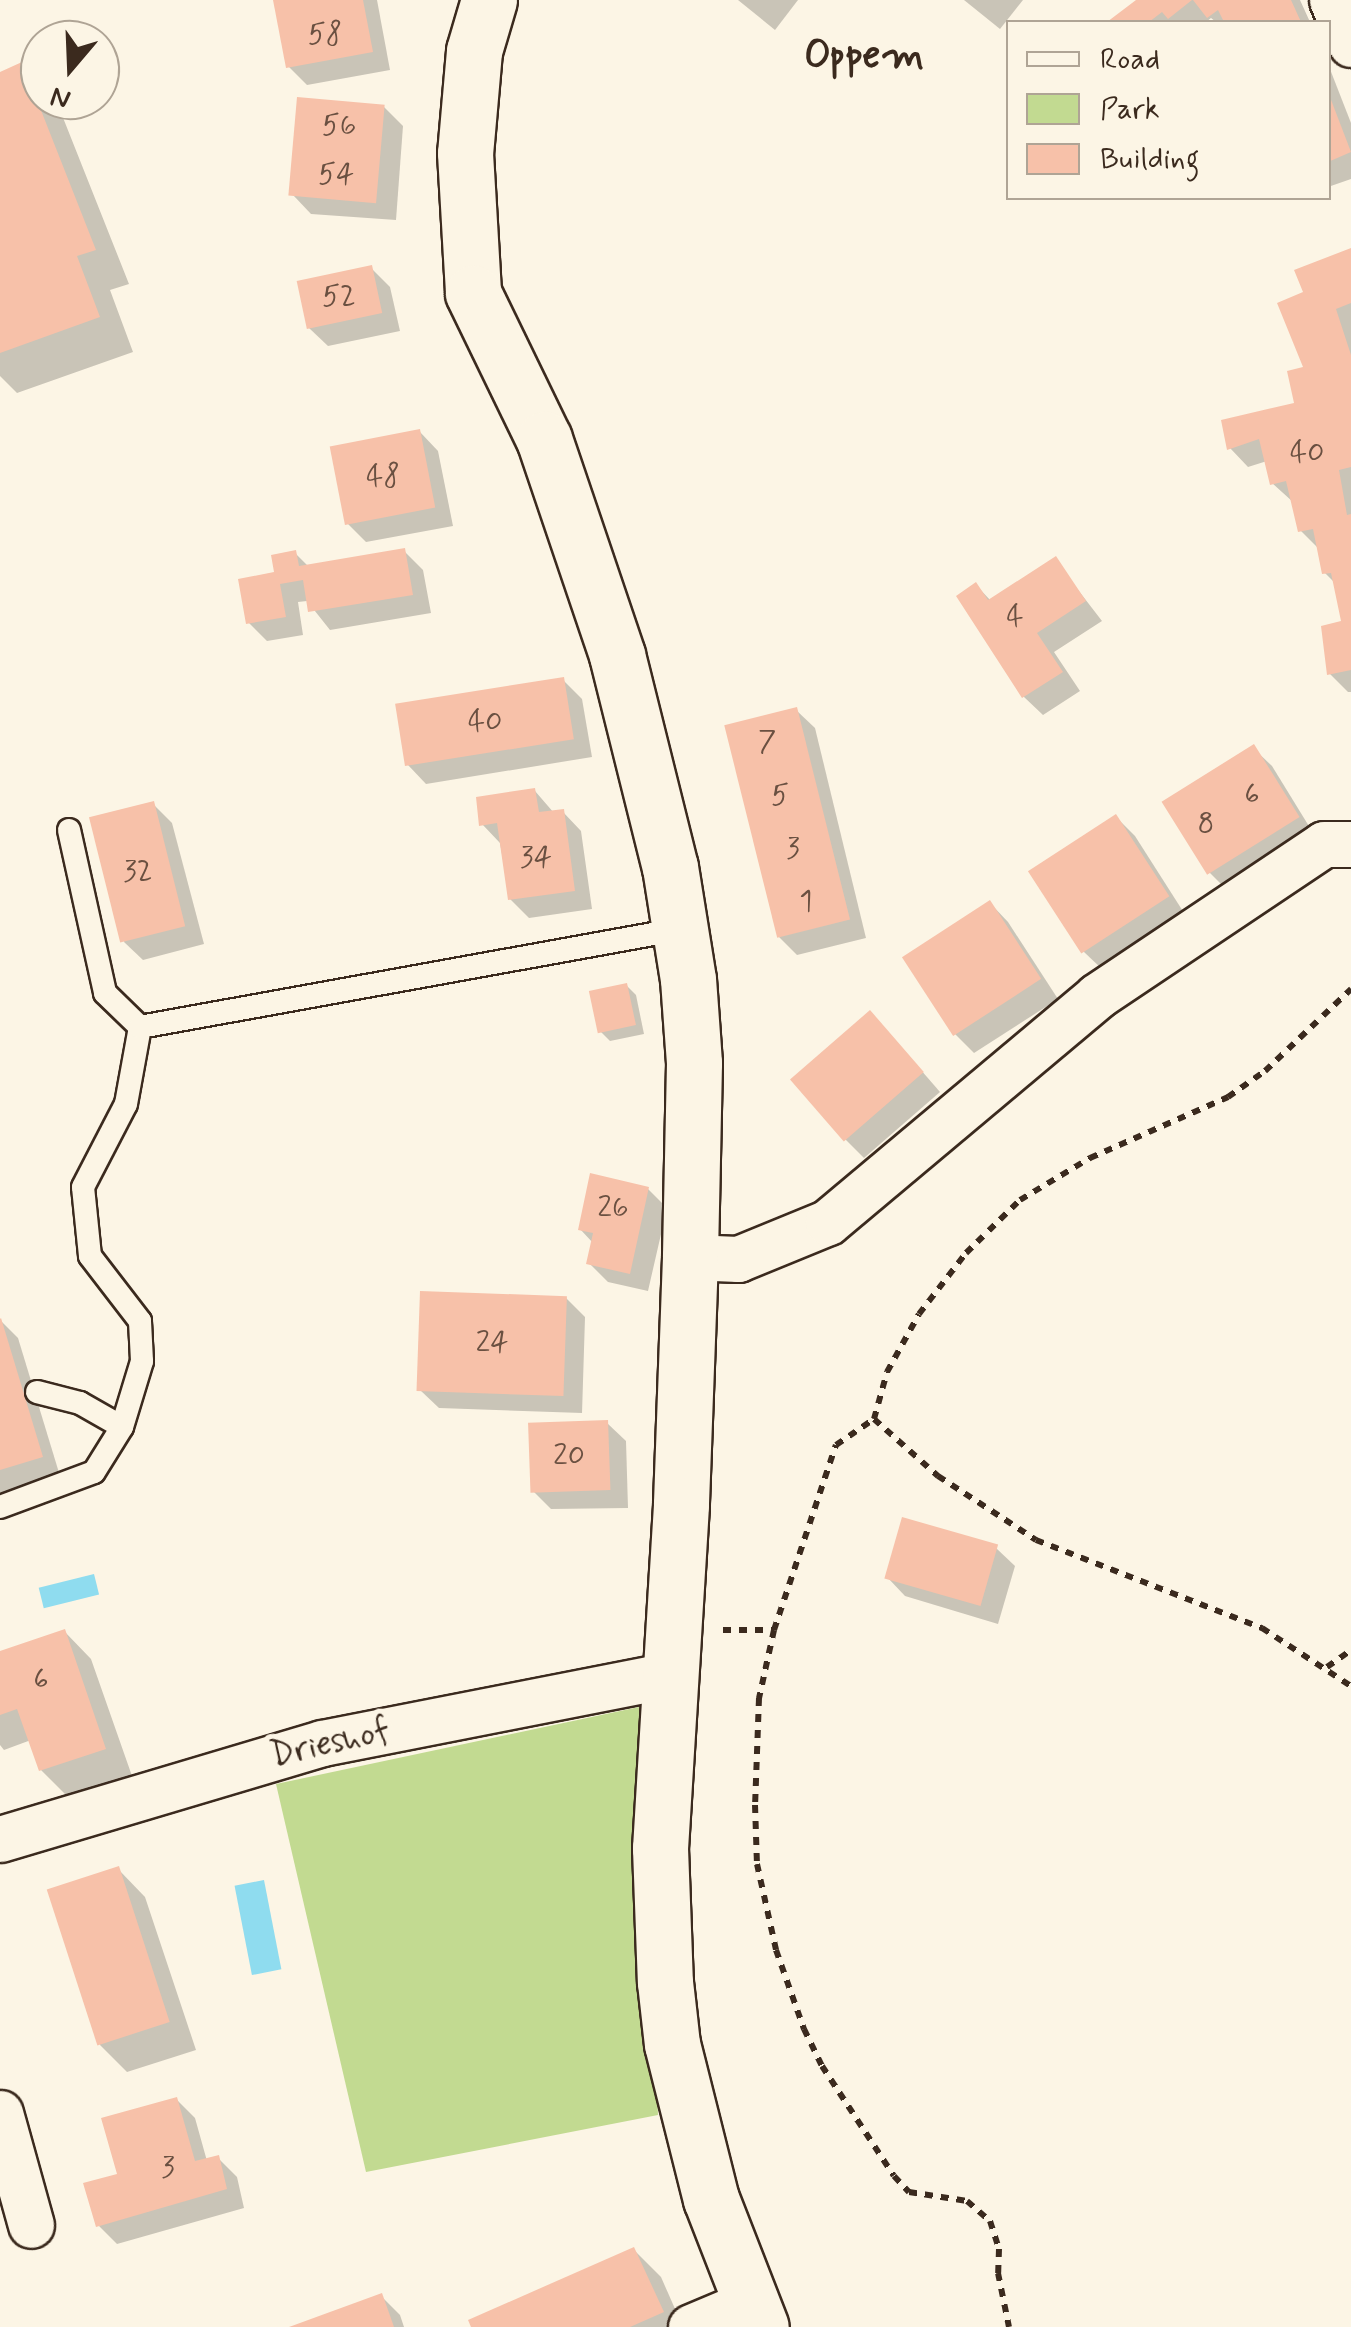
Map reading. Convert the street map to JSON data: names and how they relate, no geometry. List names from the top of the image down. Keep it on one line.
{"streets":{"street":["Drieshof"]},"districts":["Oppem"],"house_numbers":["58","56","54","52","40","48","4","40","7","6","5","8","3","34","32","1","26","24","20","6","3"],"legend":["Road","Park","Building"],"north":"bottom"}
